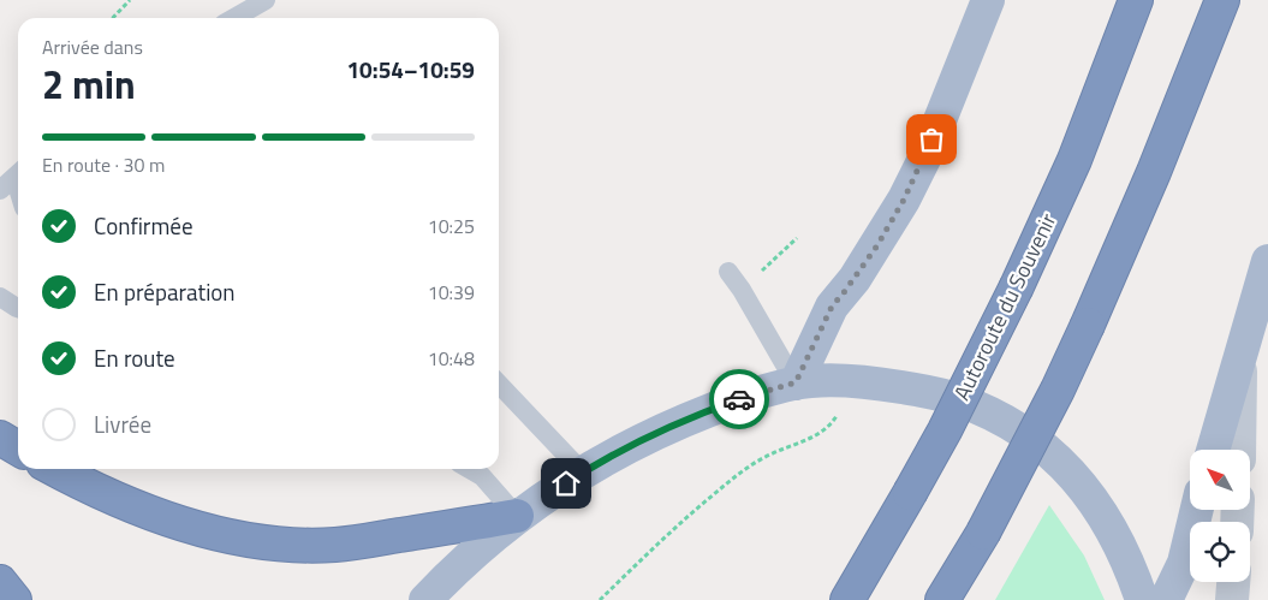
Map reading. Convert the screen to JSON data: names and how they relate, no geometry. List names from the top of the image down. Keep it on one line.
{"streets":{"highway":["Autoroute du Souvenir"]},"north":"top left","page":{"heading":["2 min","Arrivée dans","10:54–10:59"],"bar":"En route · 30 m","list":[["Confirmée","10:25"],["En préparation","10:39"],["En route","10:48"],"Livrée"]}}
